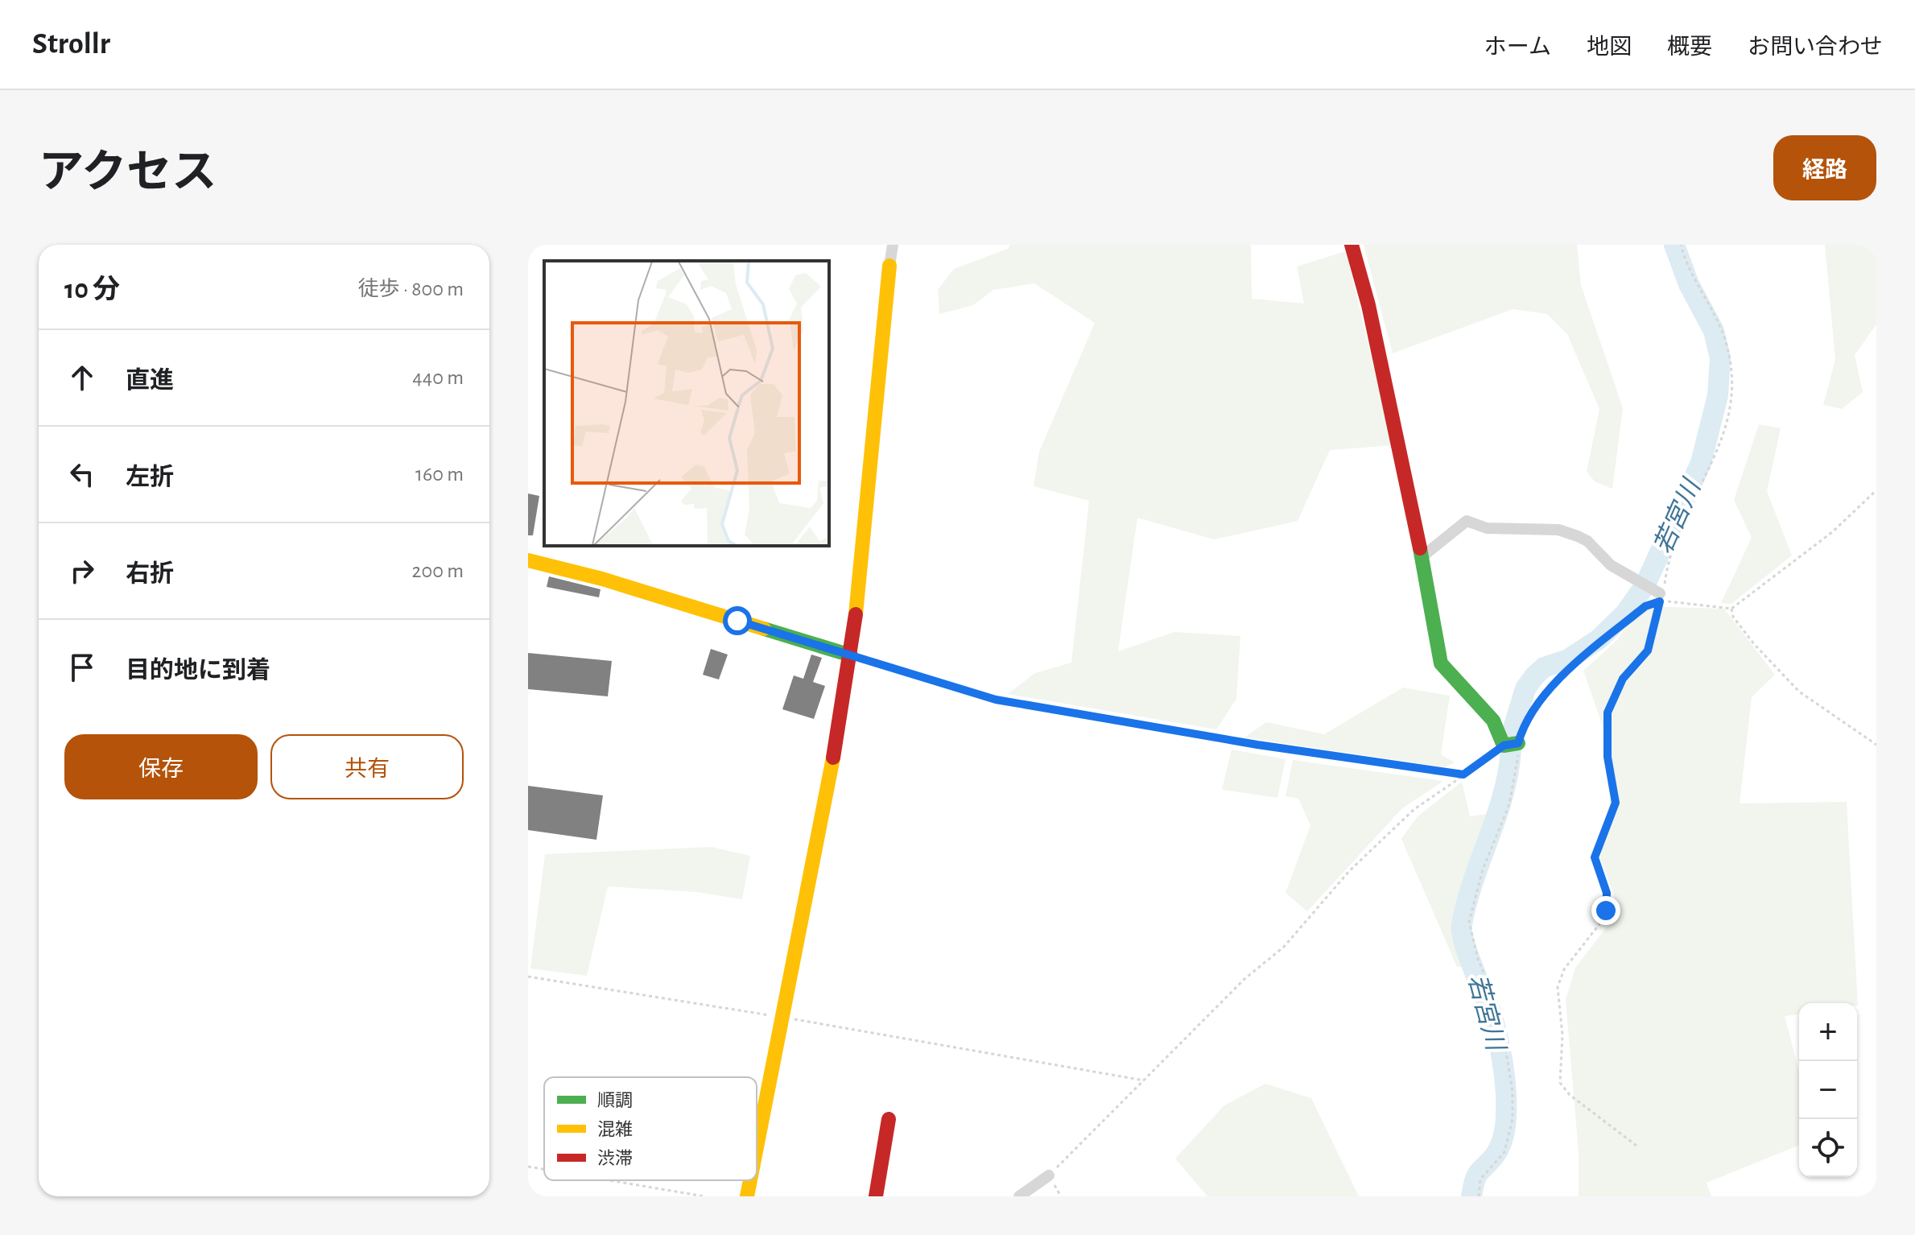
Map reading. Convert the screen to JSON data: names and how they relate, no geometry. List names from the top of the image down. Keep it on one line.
{"water":["若宮川"],"legend":["順調","混雑","渋滞"],"page":{"header":"Strollr","nav":["ホーム","地図","概要","お問い合わせ"],"title":"アクセス","buttons":["経路",["保存","共有"]],"heading":["10 分","徒歩 · 800 m"],"list":[["直進","440 m"],["左折","160 m"],["右折","200 m"],"目的地に到着"],"map_buttons":["+","−"]}}
